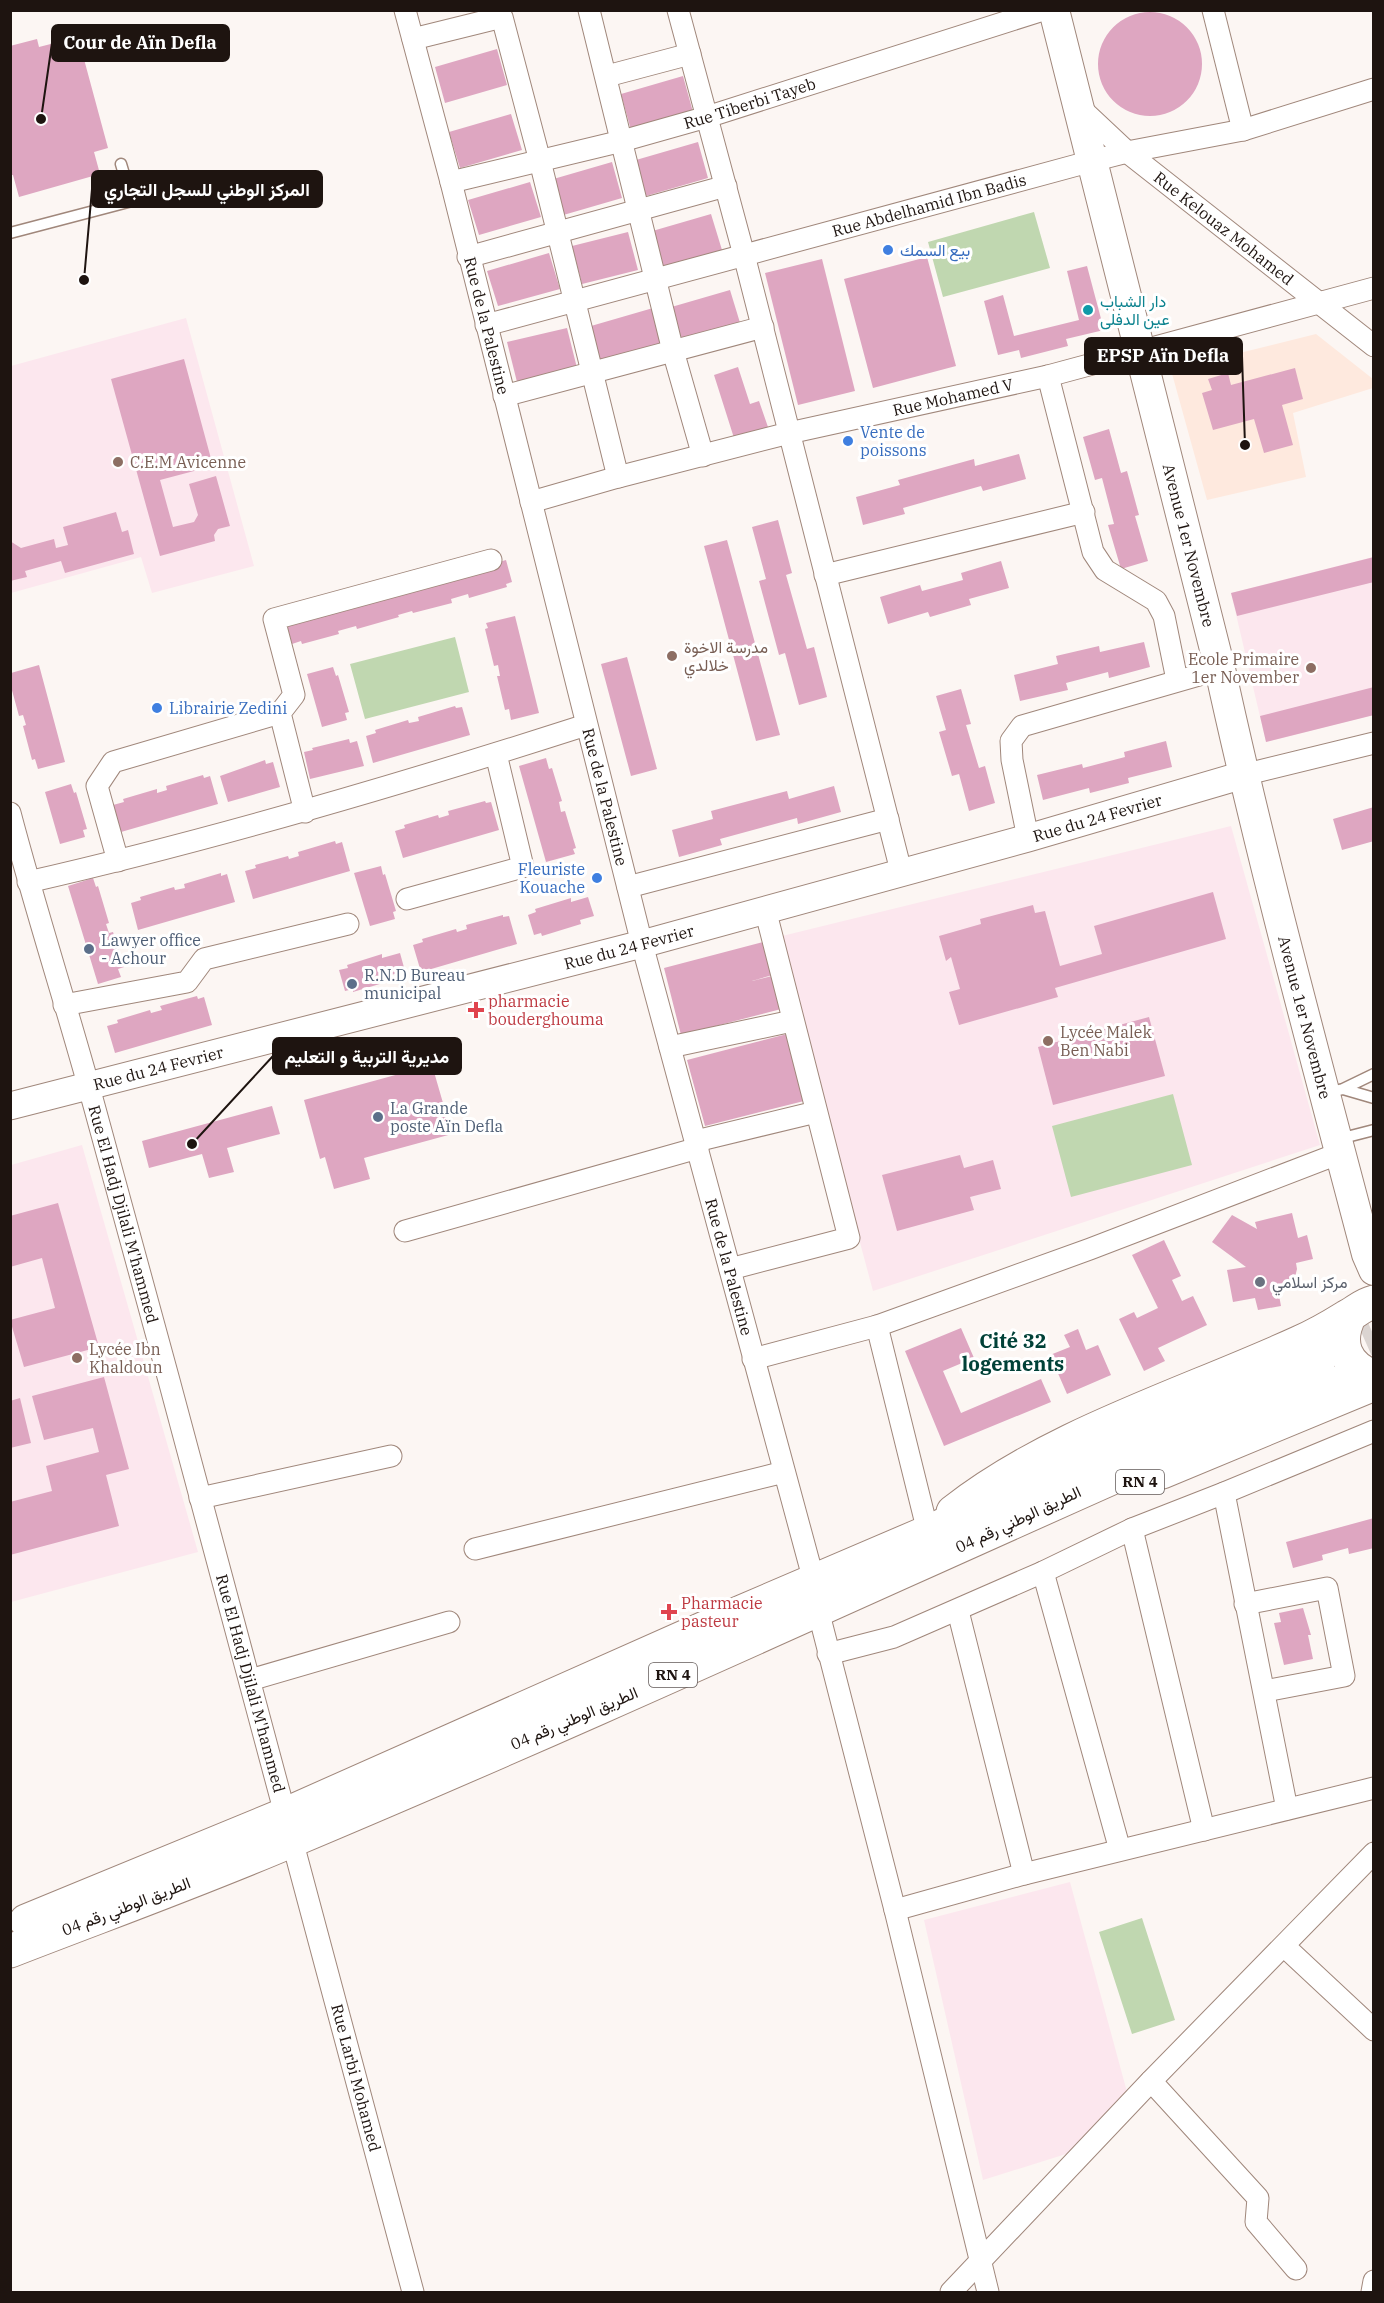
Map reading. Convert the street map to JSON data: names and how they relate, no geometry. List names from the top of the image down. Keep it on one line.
{"streets":{"main road":["Avenue 1er Novembre","RN 4","الطريق الوطني رقم 04"],"street":["Rue Tiberbi Tayeb","Rue Abdelhamid Ibn Badis","Rue Kelouaz Mohamed","Rue de la Palestine","Rue Mohamed V","Rue du 24 Fevrier","Rue El Hadj Djilali M'hammed","Rue Larbi Mohamed"]},"crossings":[["Rue Tiberbi Tayeb","Rue de la Palestine"],["Rue Abdelhamid Ibn Badis","Rue Kelouaz Mohamed"],["Rue Abdelhamid Ibn Badis","Rue de la Palestine"],["Rue Abdelhamid Ibn Badis","Avenue 1er Novembre"],["Rue Kelouaz Mohamed","Rue Mohamed V"],["Rue Kelouaz Mohamed","Avenue 1er Novembre"],["Rue de la Palestine","Rue Mohamed V"],["Rue de la Palestine","Rue du 24 Fevrier"],["Rue de la Palestine","الطريق الوطني رقم 04"],["Rue Mohamed V","Avenue 1er Novembre"],["Avenue 1er Novembre","Rue du 24 Fevrier"],["Avenue 1er Novembre","RN 4"],["Rue du 24 Fevrier","Rue El Hadj Djilali M'hammed"],["Rue El Hadj Djilali M'hammed","الطريق الوطني رقم 04"],["Rue El Hadj Djilali M'hammed","Rue Larbi Mohamed"],["RN 4","الطريق الوطني رقم 04"],["الطريق الوطني رقم 04","Rue Larbi Mohamed"]],"districts":["Cité 32 logements"],"places":{"other":["Cour de Aïn Defla","بيع السمك","المركز الوطني للسجل التجاري","دار الشباب عين الدفلى","Vente de poissons","EPSP Aïn Defla","C.E.M Avicenne","مدرسة الاخوة خلالدي","Ecole Primaire 1er November","Librairie Zedini","Fleuriste Kouache","Lawyer office - Achour","R.N.D Bureau municipal","Lycée Malek Ben Nabi","La Grande poste Aïn Defla","مديرية التربية و التعليم","مركز اسلامي","Lycée Ibn Khaldoun"],"health":["pharmacie bouderghouma","Pharmacie pasteur"]}}
